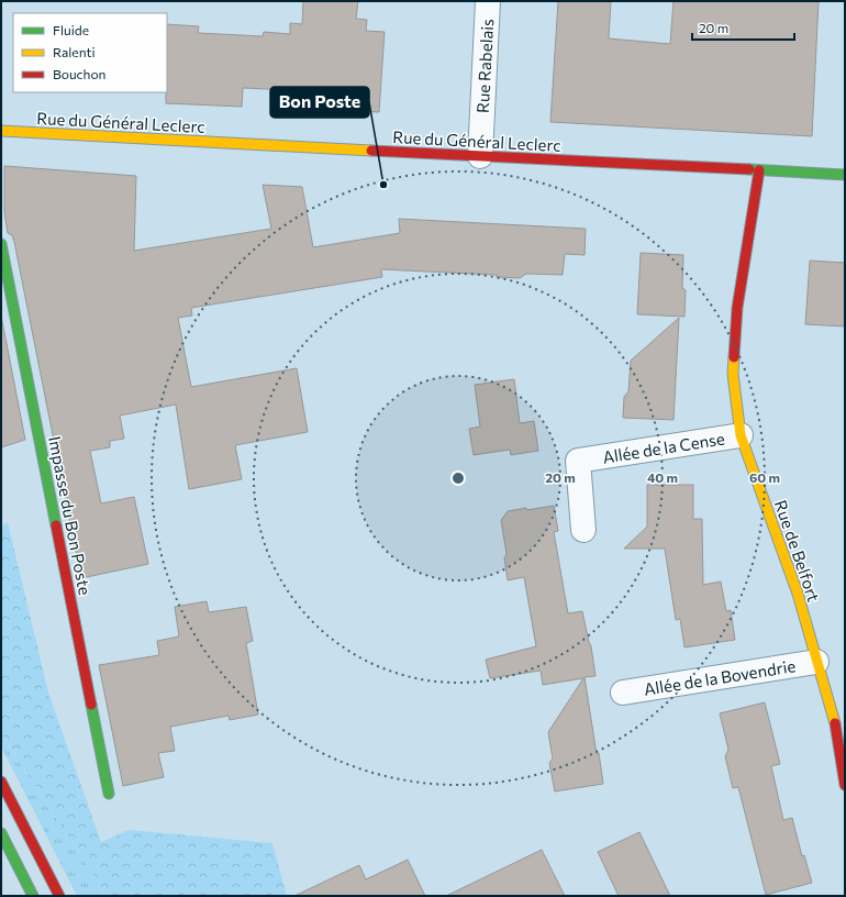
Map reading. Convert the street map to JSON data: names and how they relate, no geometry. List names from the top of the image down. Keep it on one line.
{"streets":{"main road":["Rue du Général Leclerc","Impasse du Bon Poste","Rue de Belfort"],"street":["Rue Rabelais","Allée de la Cense","Allée de la Bovendrie"]},"crossings":[["Rue Rabelais","Rue du Général Leclerc"],["Rue du Général Leclerc","Rue de Belfort"],["Allée de la Cense","Rue de Belfort"],["Rue de Belfort","Allée de la Bovendrie"]],"places":["Bon Poste"],"legend":["Fluide","Ralenti","Bouchon"],"scale_bar":"20 m","rings":["20 m","40 m","60 m"]}
